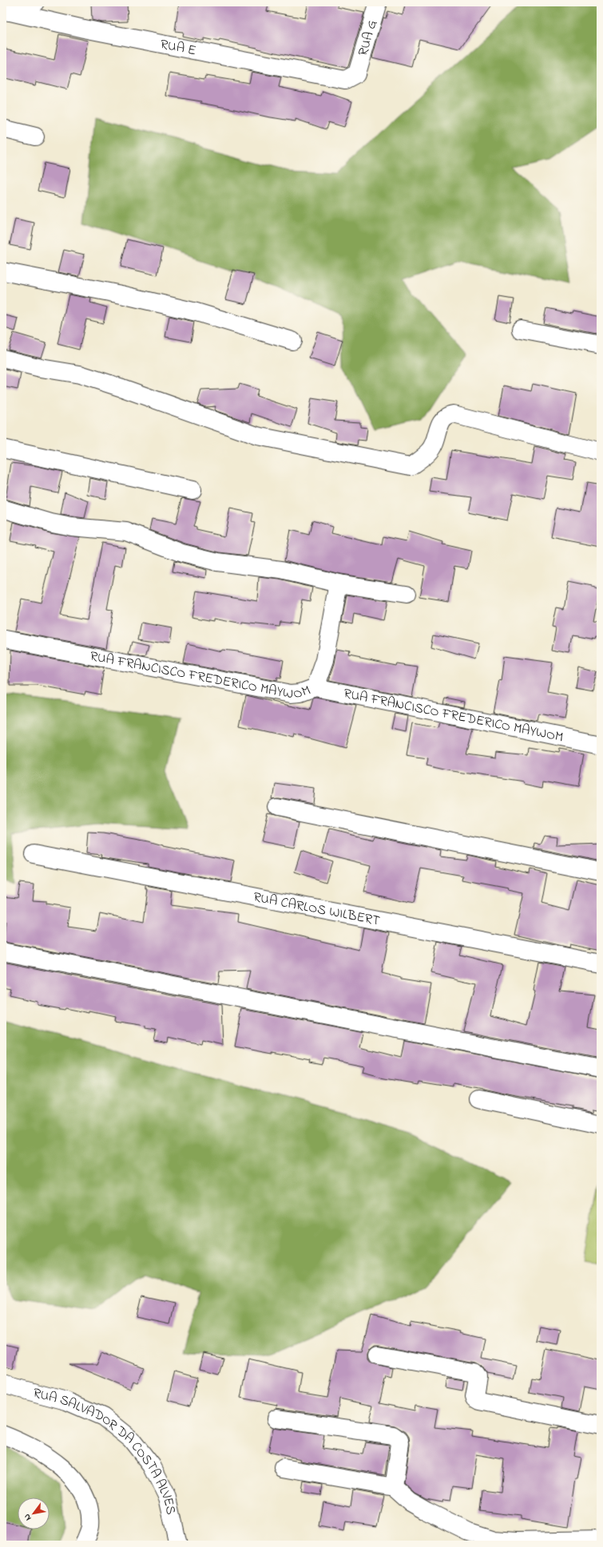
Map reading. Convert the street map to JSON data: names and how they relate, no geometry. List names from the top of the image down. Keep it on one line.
{"streets":{"street":["RUA G","RUA E","RUA FRANCISCO FREDERICO MAYWOM","RUA CARLOS WILBERT","RUA SALVADOR DA COSTA ALVES"]},"crossings":[["RUA G","RUA E"]],"north":"bottom left"}
